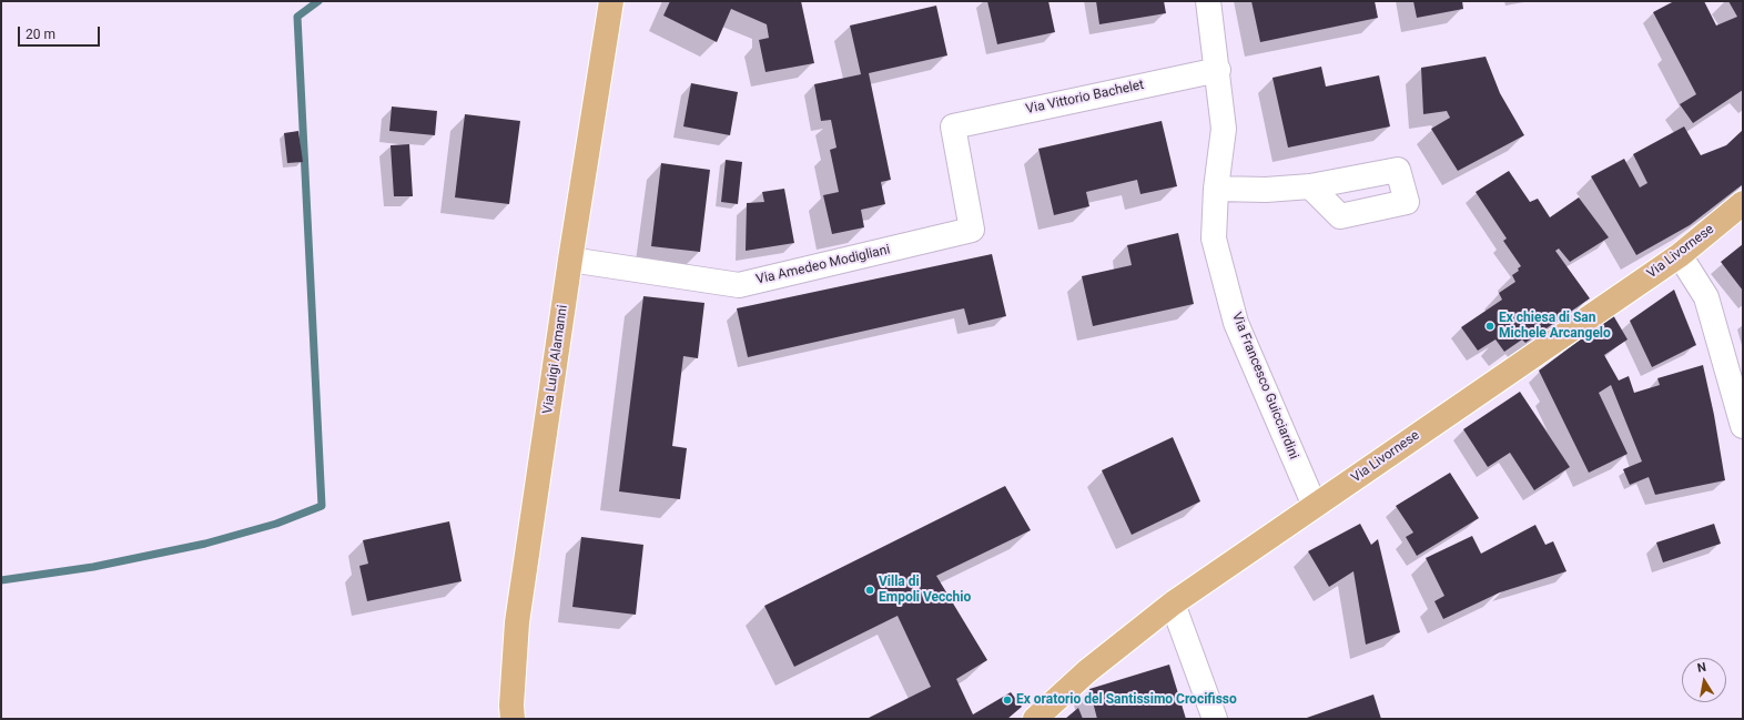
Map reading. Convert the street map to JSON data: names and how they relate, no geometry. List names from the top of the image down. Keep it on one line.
{"streets":{"main road":["Via Livornese","Via Luigi Alamanni"],"street":["Via Vittorio Bachelet","Via Amedeo Modigliani","Via Francesco Guicciardini"]},"crossings":[["Via Vittorio Bachelet","Via Amedeo Modigliani"],["Via Vittorio Bachelet","Via Francesco Guicciardini"],["Via Livornese","Via Francesco Guicciardini"],["Via Amedeo Modigliani","Via Luigi Alamanni"]],"places":["Ex chiesa di San Michele Arcangelo","Villa di Empoli Vecchio","Ex oratorio del Santissimo Crocifisso"],"scale_bar":"20 m","north":"top"}
